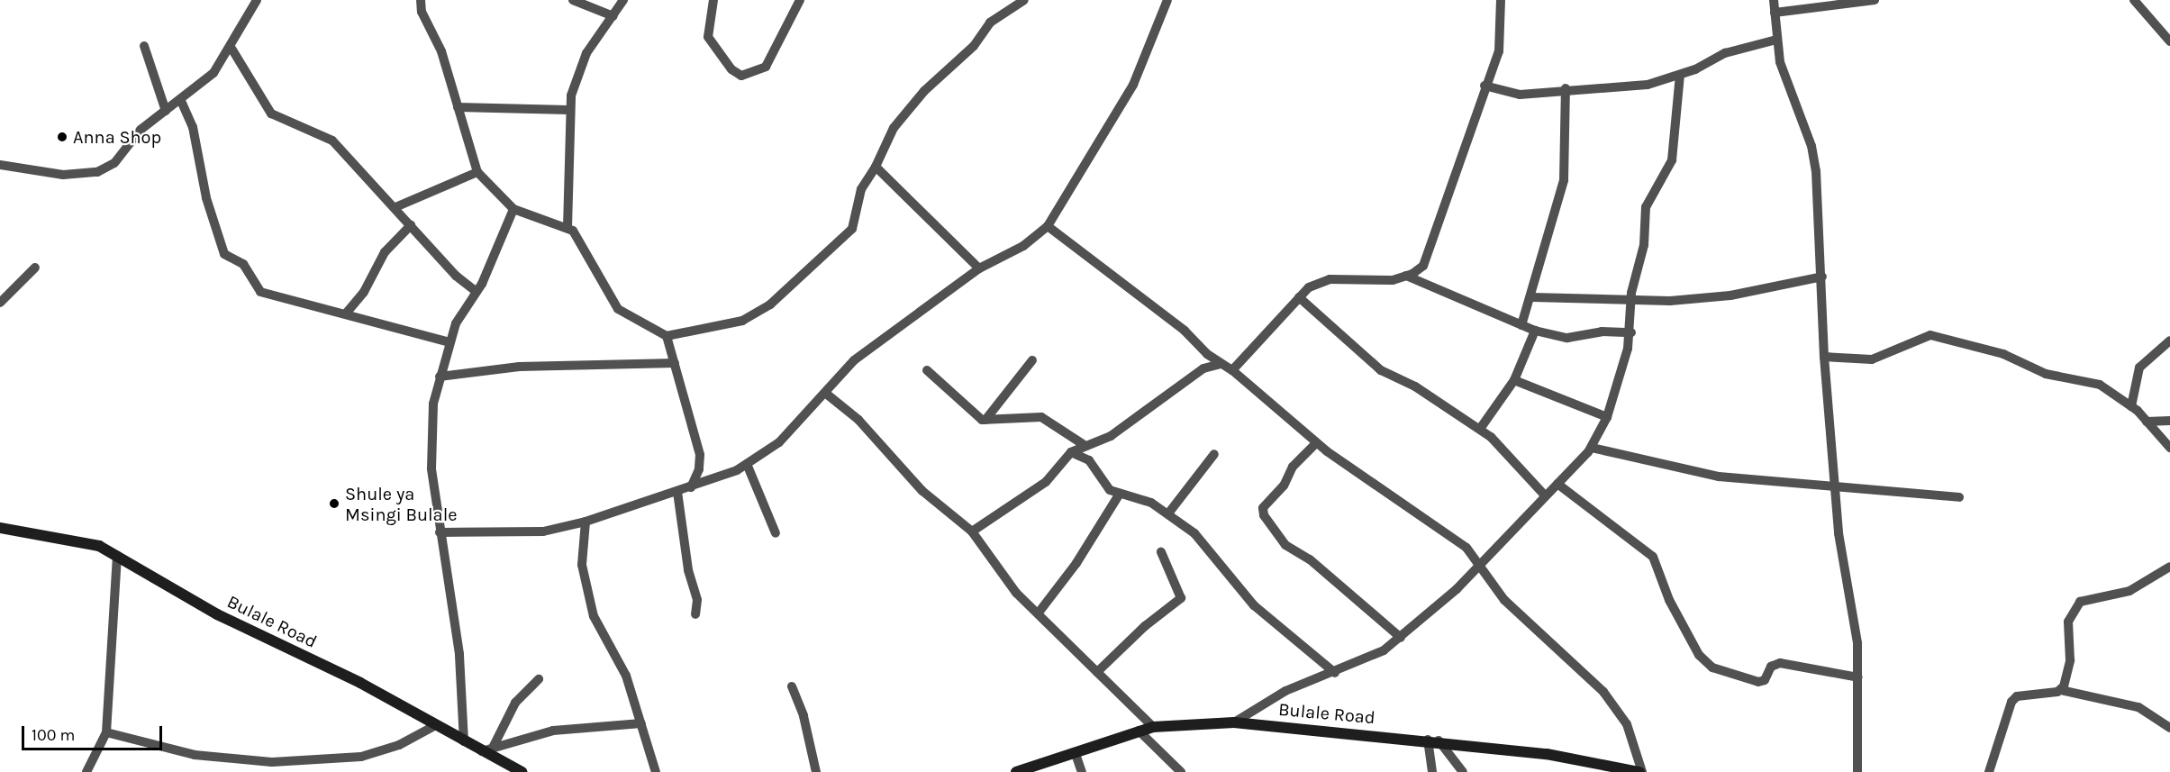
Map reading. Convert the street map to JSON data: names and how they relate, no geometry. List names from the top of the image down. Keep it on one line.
{"streets":{"street":["Bulale Road"]},"places":["Anna Shop","Shule ya Msingi Bulale"],"scale_bar":"100 m"}
